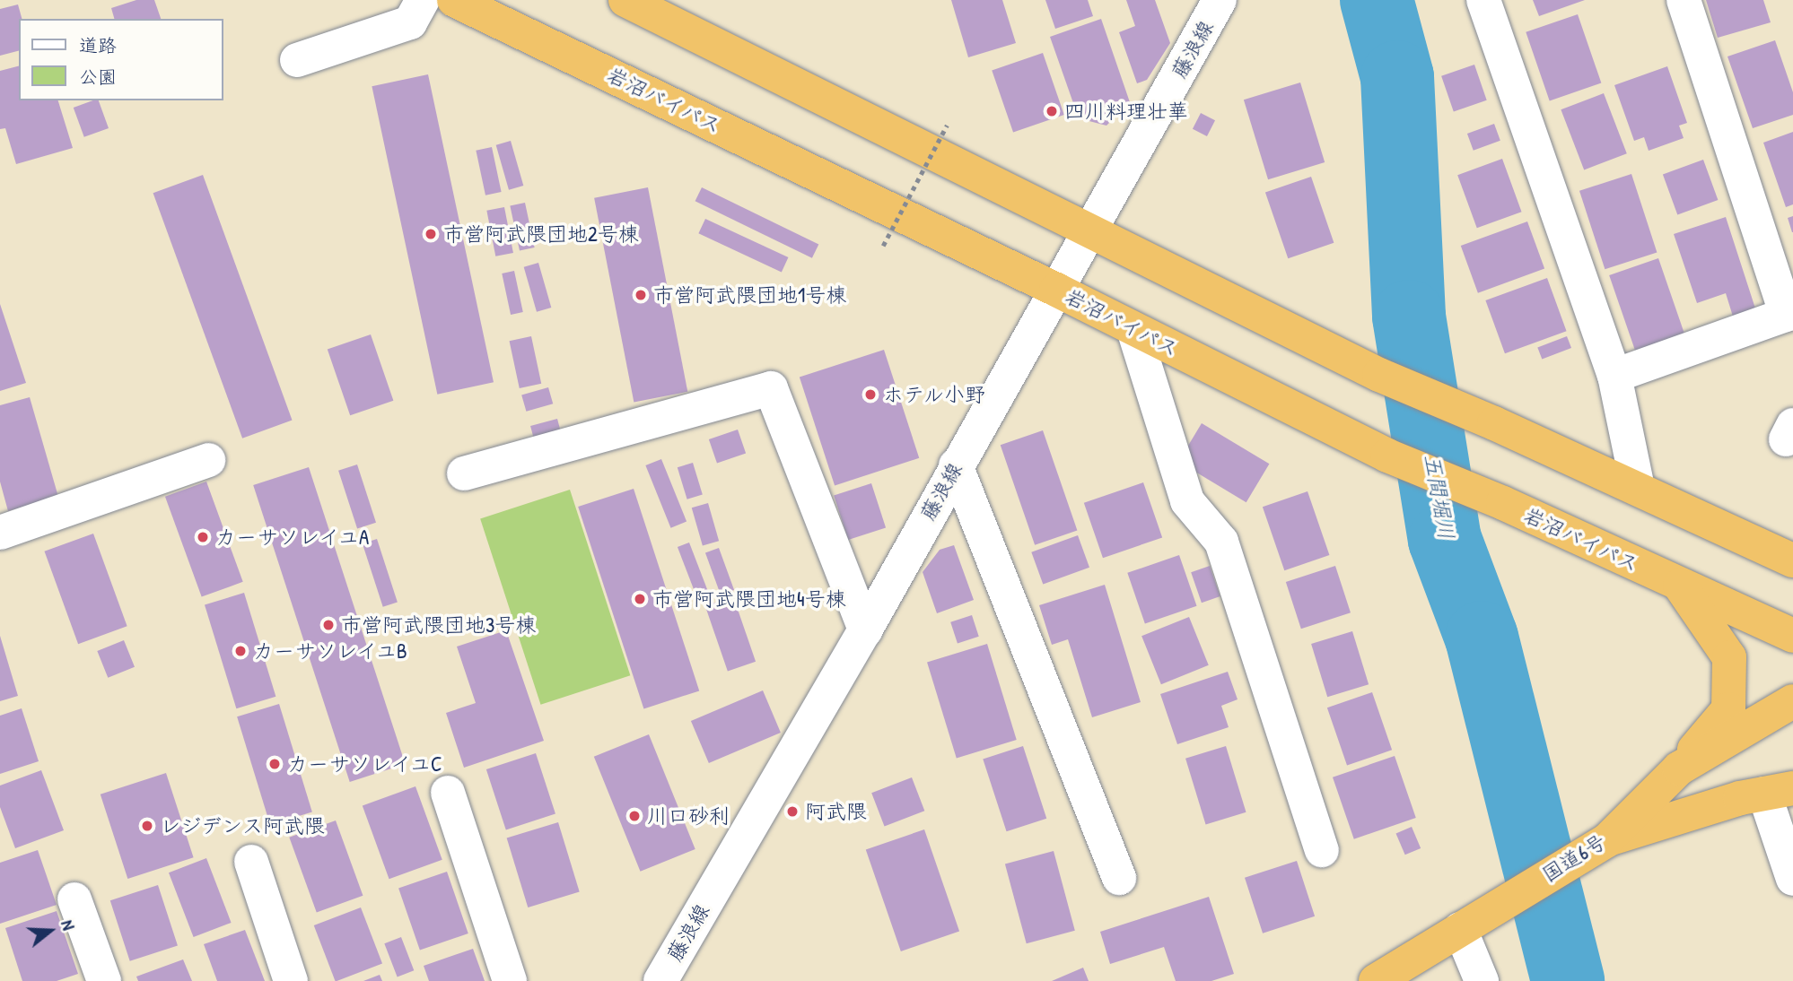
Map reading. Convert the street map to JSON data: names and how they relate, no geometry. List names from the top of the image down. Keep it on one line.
{"streets":{"highway":["岩沼バイパス","国道6号"],"street":["藤浪線"]},"crossings":[["藤浪線","岩沼バイパス"]],"water":["五間堀川"],"places":["四川料理壮華","市営阿武隈団地2号棟","市営阿武隈団地1号棟","ホテル小野","カーサソレイユA","市営阿武隈団地4号棟","市営阿武隈団地3号棟","カーサソレイユB","カーサソレイユC","阿武隈","川口砂利","レジデンス阿武隈"],"legend":["道路","公園"],"north":"right"}
